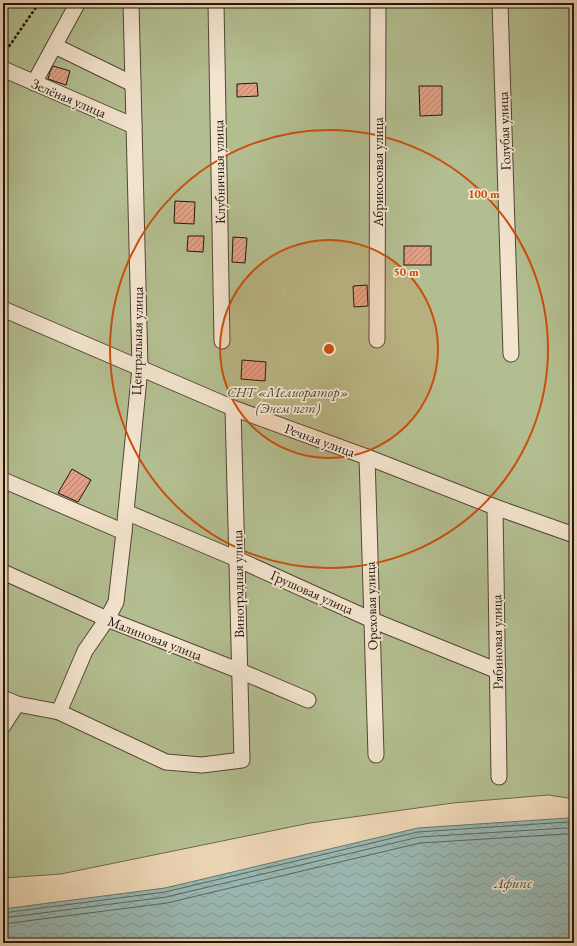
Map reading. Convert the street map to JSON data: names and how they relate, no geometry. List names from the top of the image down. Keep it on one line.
{"streets":{"street":["Зелёная улица","Голубая улица","Клубничная улица","Абрикосовая улица","Центральная улица","Речная улица","Виноградная улица","Грушовая улица","Ореховая улица","Малиновая улица","Рябиновая улица"]},"crossings":[["Зелёная улица","Центральная улица"],["Центральная улица","Речная улица"],["Центральная улица","Виноградная улица"],["Центральная улица","Грушовая улица"],["Центральная улица","Малиновая улица"],["Речная улица","Виноградная улица"],["Речная улица","Ореховая улица"],["Речная улица","Рябиновая улица"],["Виноградная улица","Грушовая улица"],["Виноградная улица","Малиновая улица"],["Грушовая улица","Ореховая улица"],["Грушовая улица","Рябиновая улица"]],"water":["Афипс"],"parks":["СНТ «Мелиоратор» (Энем пгт)"],"rings":["100 m","50 m"]}
